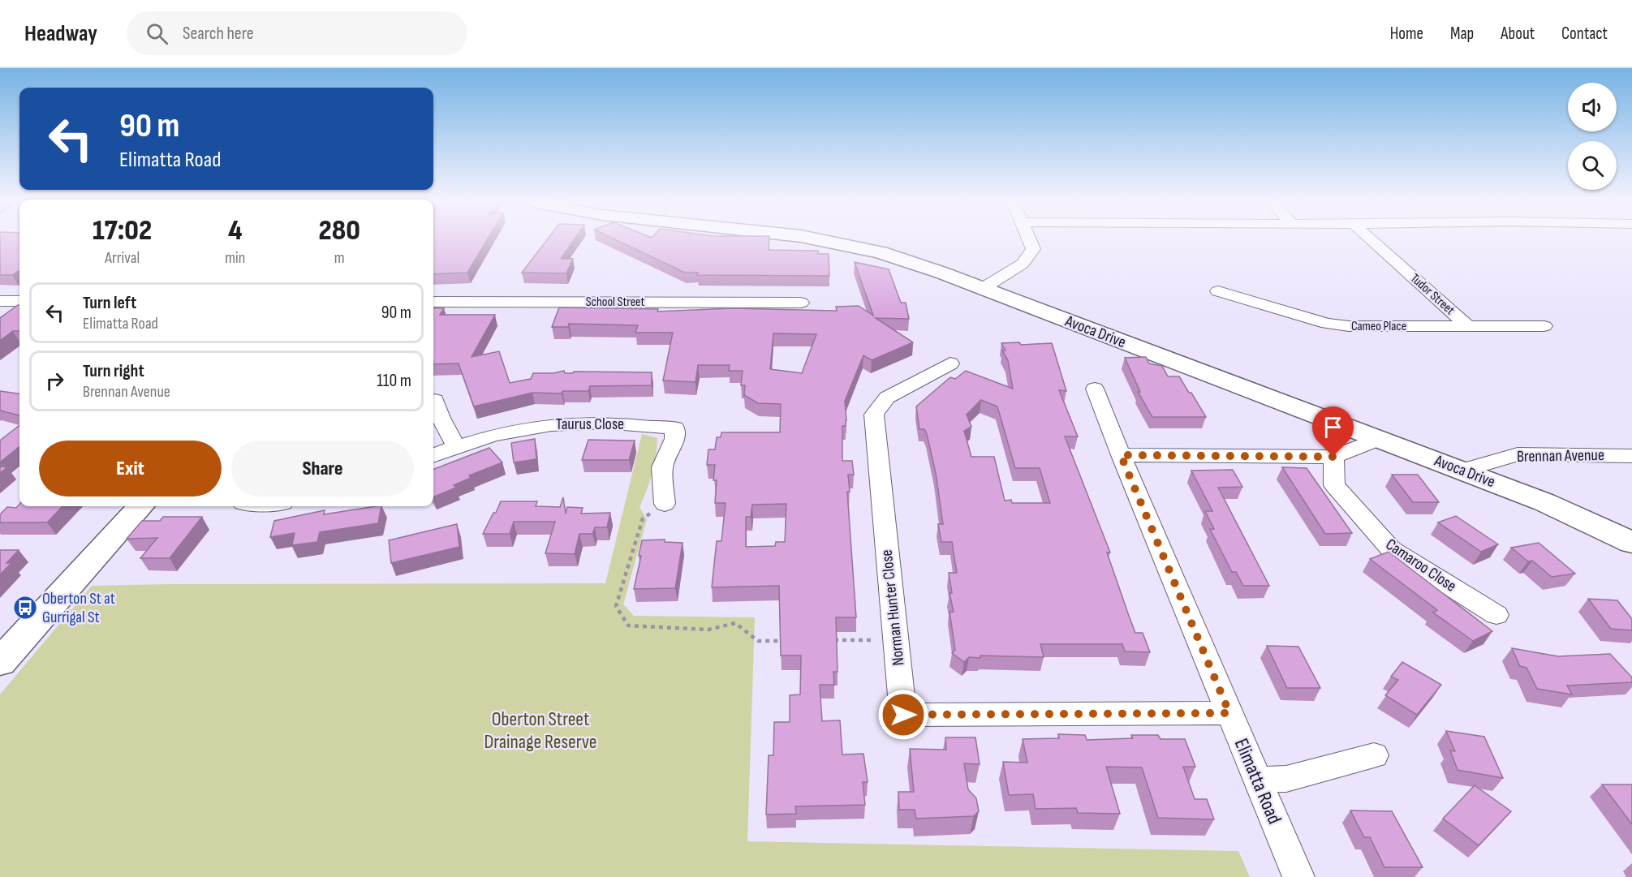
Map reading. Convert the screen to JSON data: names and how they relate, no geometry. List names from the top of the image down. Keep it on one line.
{"streets":{"main road":["Avoca Drive"],"street":["Tudor Street","School Street","Cameo Place","Taurus Close","Brennan Avenue","Camaroo Close","Norman Hunter Close","Elimatta Road"]},"crossings":[["Tudor Street","Cameo Place"],["Avoca Drive","Brennan Avenue"],["Norman Hunter Close","Elimatta Road"]],"parks":["Oberton Street Drainage Reserve"],"places":{"bus stop":["Oberton St at Gurrigal St"]},"page":{"header":"Headway","search":"Search here","nav":["Home","Map","About","Contact"],"turn":["90 m","Elimatta Road"],"eta":["17:02","Arrival","4","min","280","m"],"list":[{"name":"Turn left","note":"Elimatta Road","value":"90 m"},{"name":"Turn right","note":"Brennan Avenue","value":"110 m"}],"buttons":["Exit","Share"]}}
